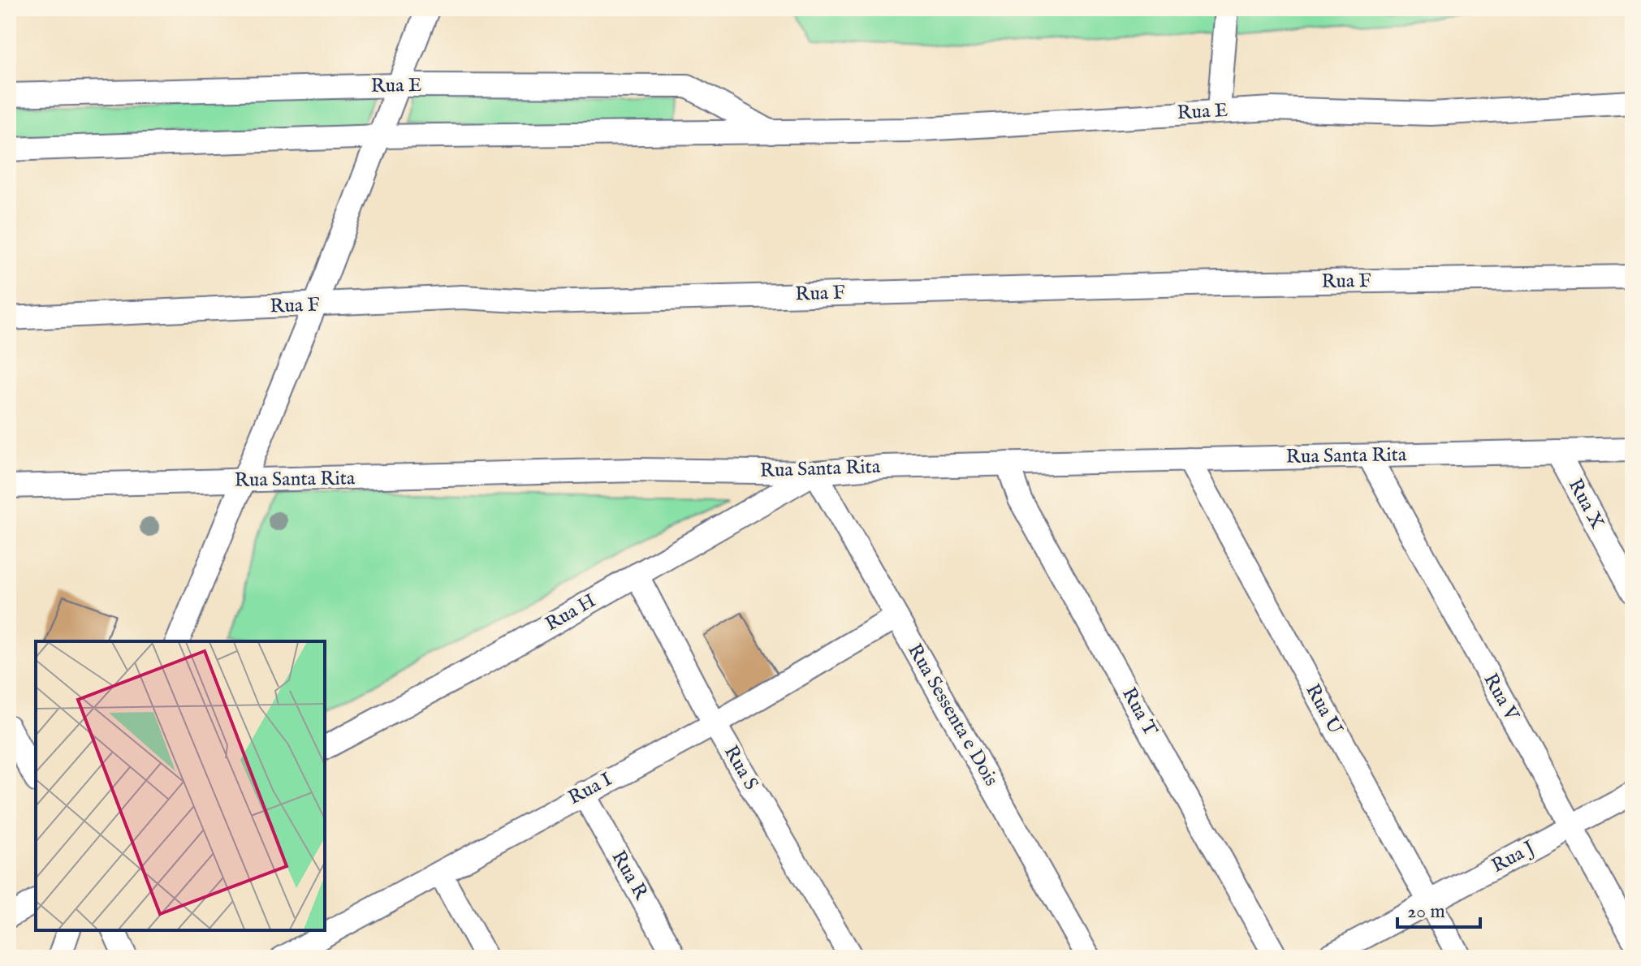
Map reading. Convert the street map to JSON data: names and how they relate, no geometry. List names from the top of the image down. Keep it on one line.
{"streets":{"street":["Rua E","Rua F","Rua Santa Rita","Rua X","Rua H","Rua V","Rua U","Rua T","Rua Sessenta e Dois","Rua S","Rua I","Rua J","Rua R"]},"crossings":[["Rua Santa Rita","Rua X"],["Rua Santa Rita","Rua H"],["Rua Santa Rita","Rua V"],["Rua Santa Rita","Rua U"],["Rua Santa Rita","Rua T"],["Rua Santa Rita","Rua Sessenta e Dois"],["Rua H","Rua Sessenta e Dois"],["Rua H","Rua S"],["Rua V","Rua J"],["Rua U","Rua J"],["Rua Sessenta e Dois","Rua I"],["Rua S","Rua I"],["Rua I","Rua R"]],"scale_bar":"20 m"}
